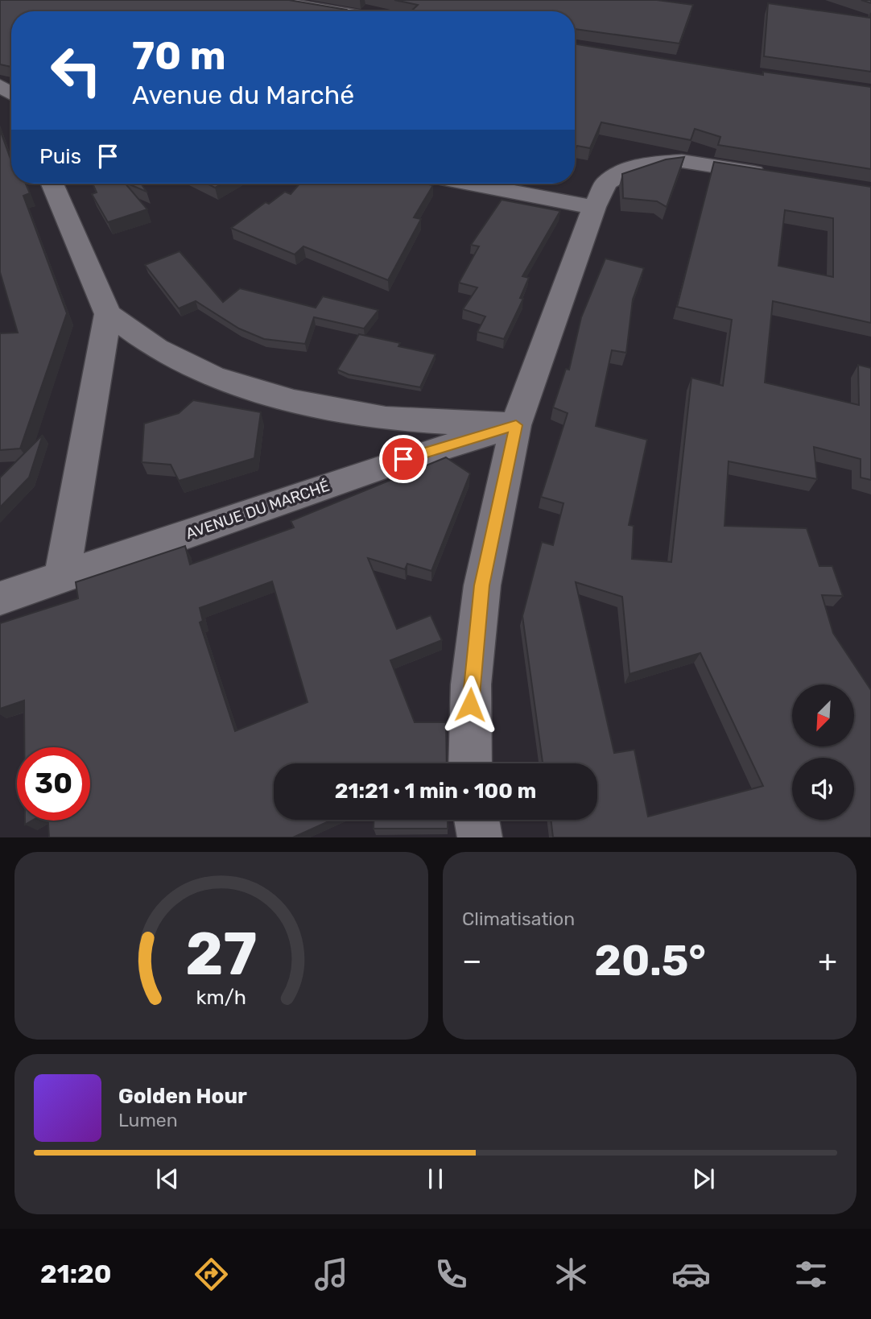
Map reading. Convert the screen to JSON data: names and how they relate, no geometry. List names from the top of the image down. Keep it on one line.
{"streets":{"street":["AVENUE DU MARCHÉ"]},"north":"bottom left","page":{"turn":["70 m","Avenue du Marché"],"then":"Puis","limit":"30","trip":"21:21 · 1 min · 100 m","tile":"Climatisation","heat":["−","20.5°","+"],"song":["Golden Hour","Lumen"],"tabs":"21:20","gauge":["27","km/h"]}}
